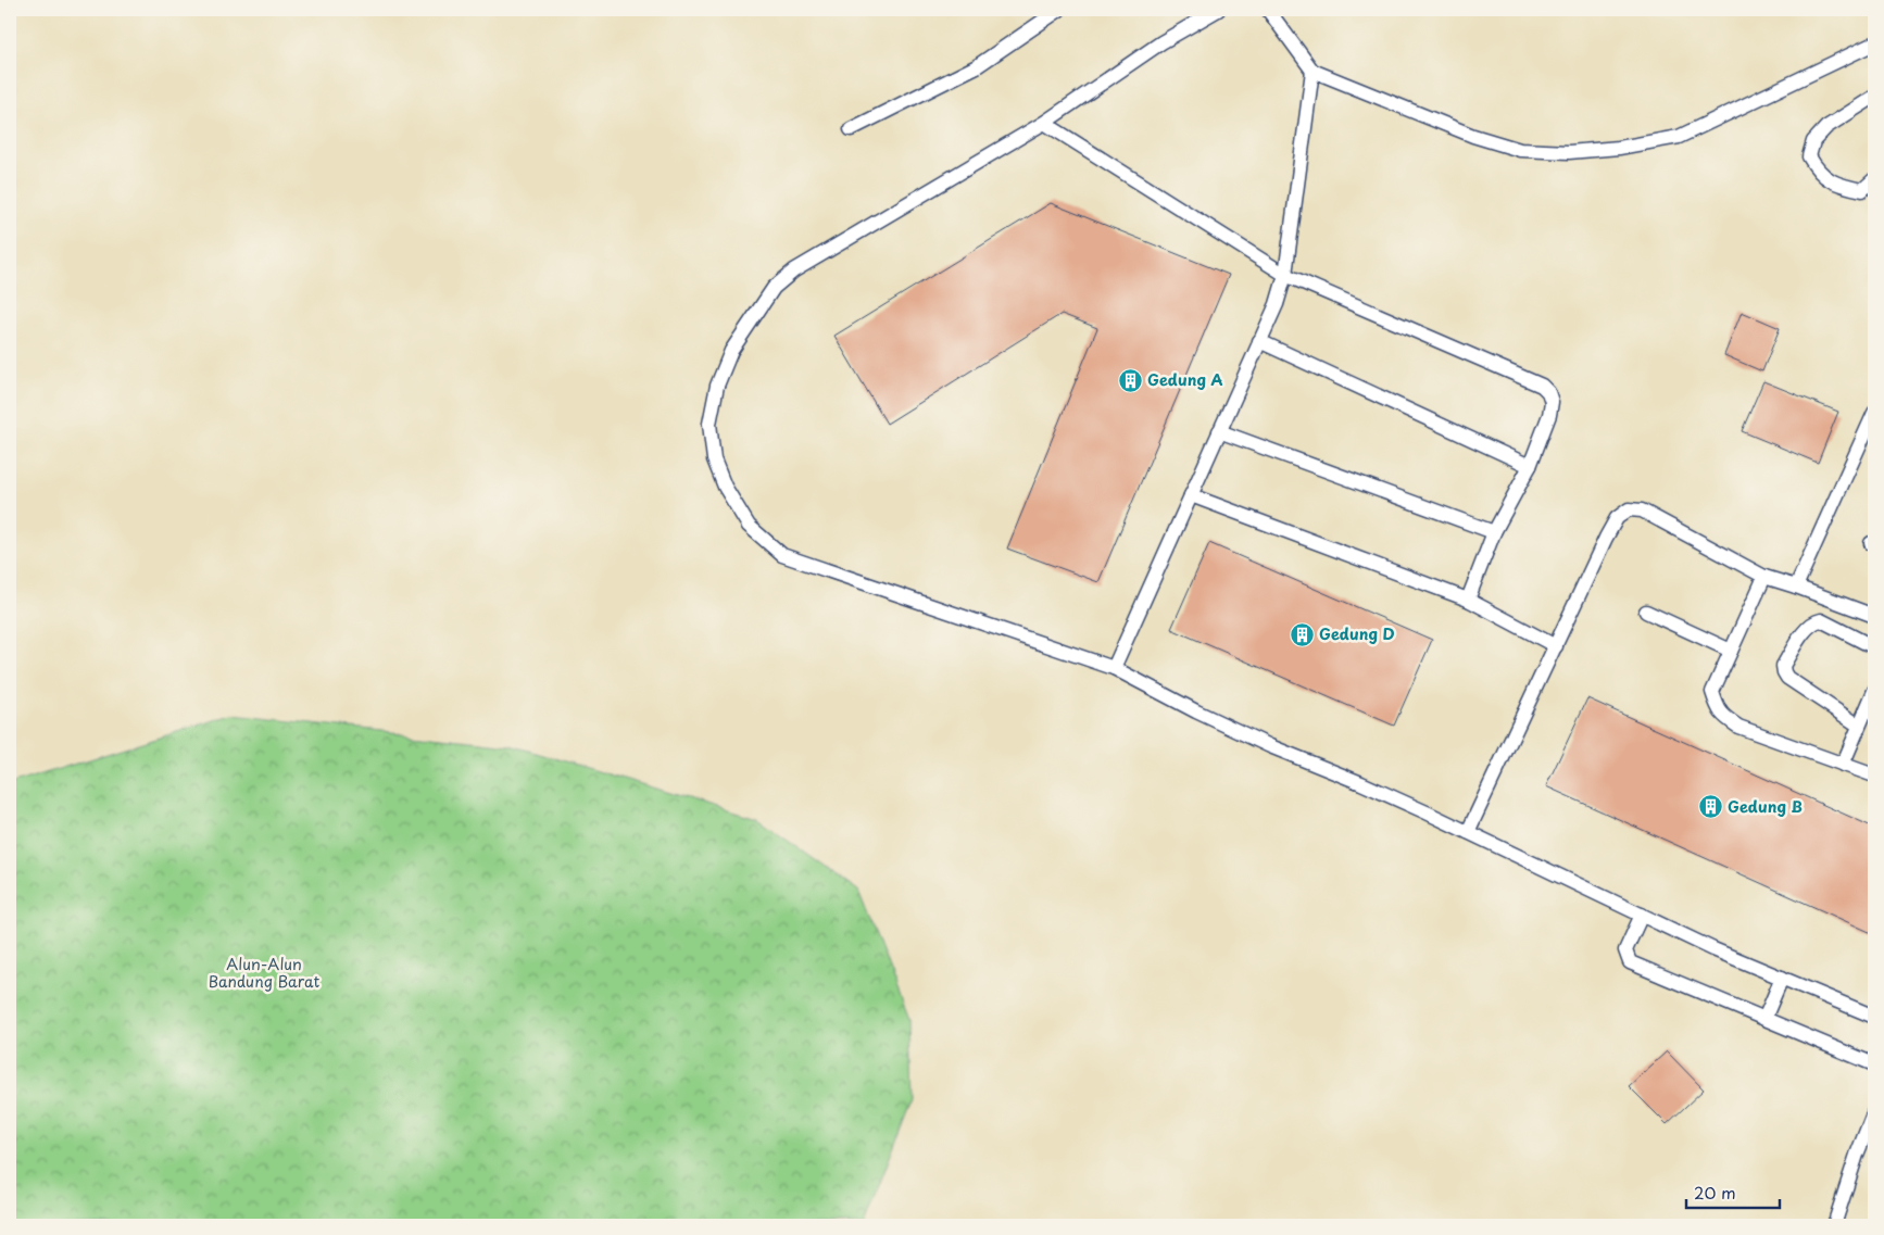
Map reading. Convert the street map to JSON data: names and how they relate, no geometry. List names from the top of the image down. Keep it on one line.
{"parks":["Alun-Alun Bandung Barat"],"places":{"building":["Gedung A","Gedung D","Gedung B"]},"scale_bar":"20 m"}
